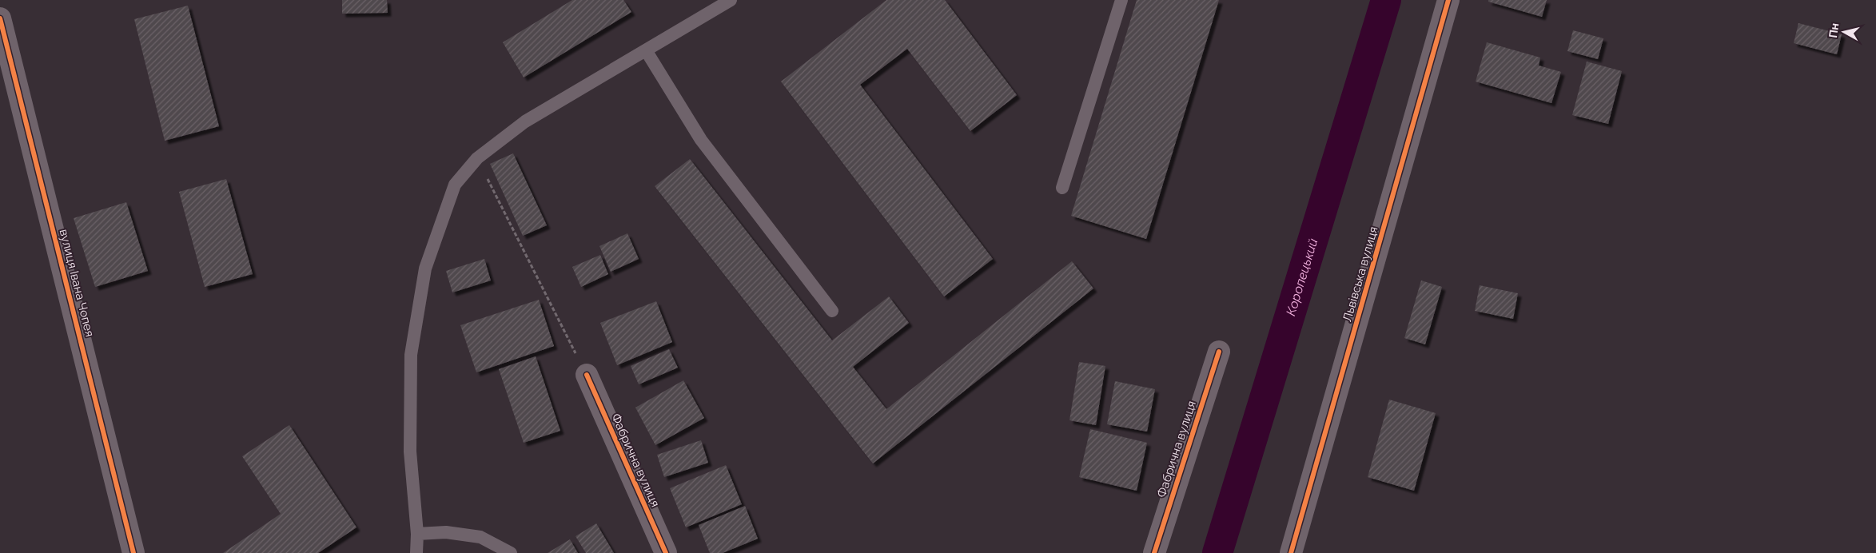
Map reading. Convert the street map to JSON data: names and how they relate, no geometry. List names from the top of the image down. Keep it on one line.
{"streets":{"street":["Львівська вулиця","вулиця Івана Чопея","Фабрична вулиця"]},"water":["Коропецький"],"north":"left"}
